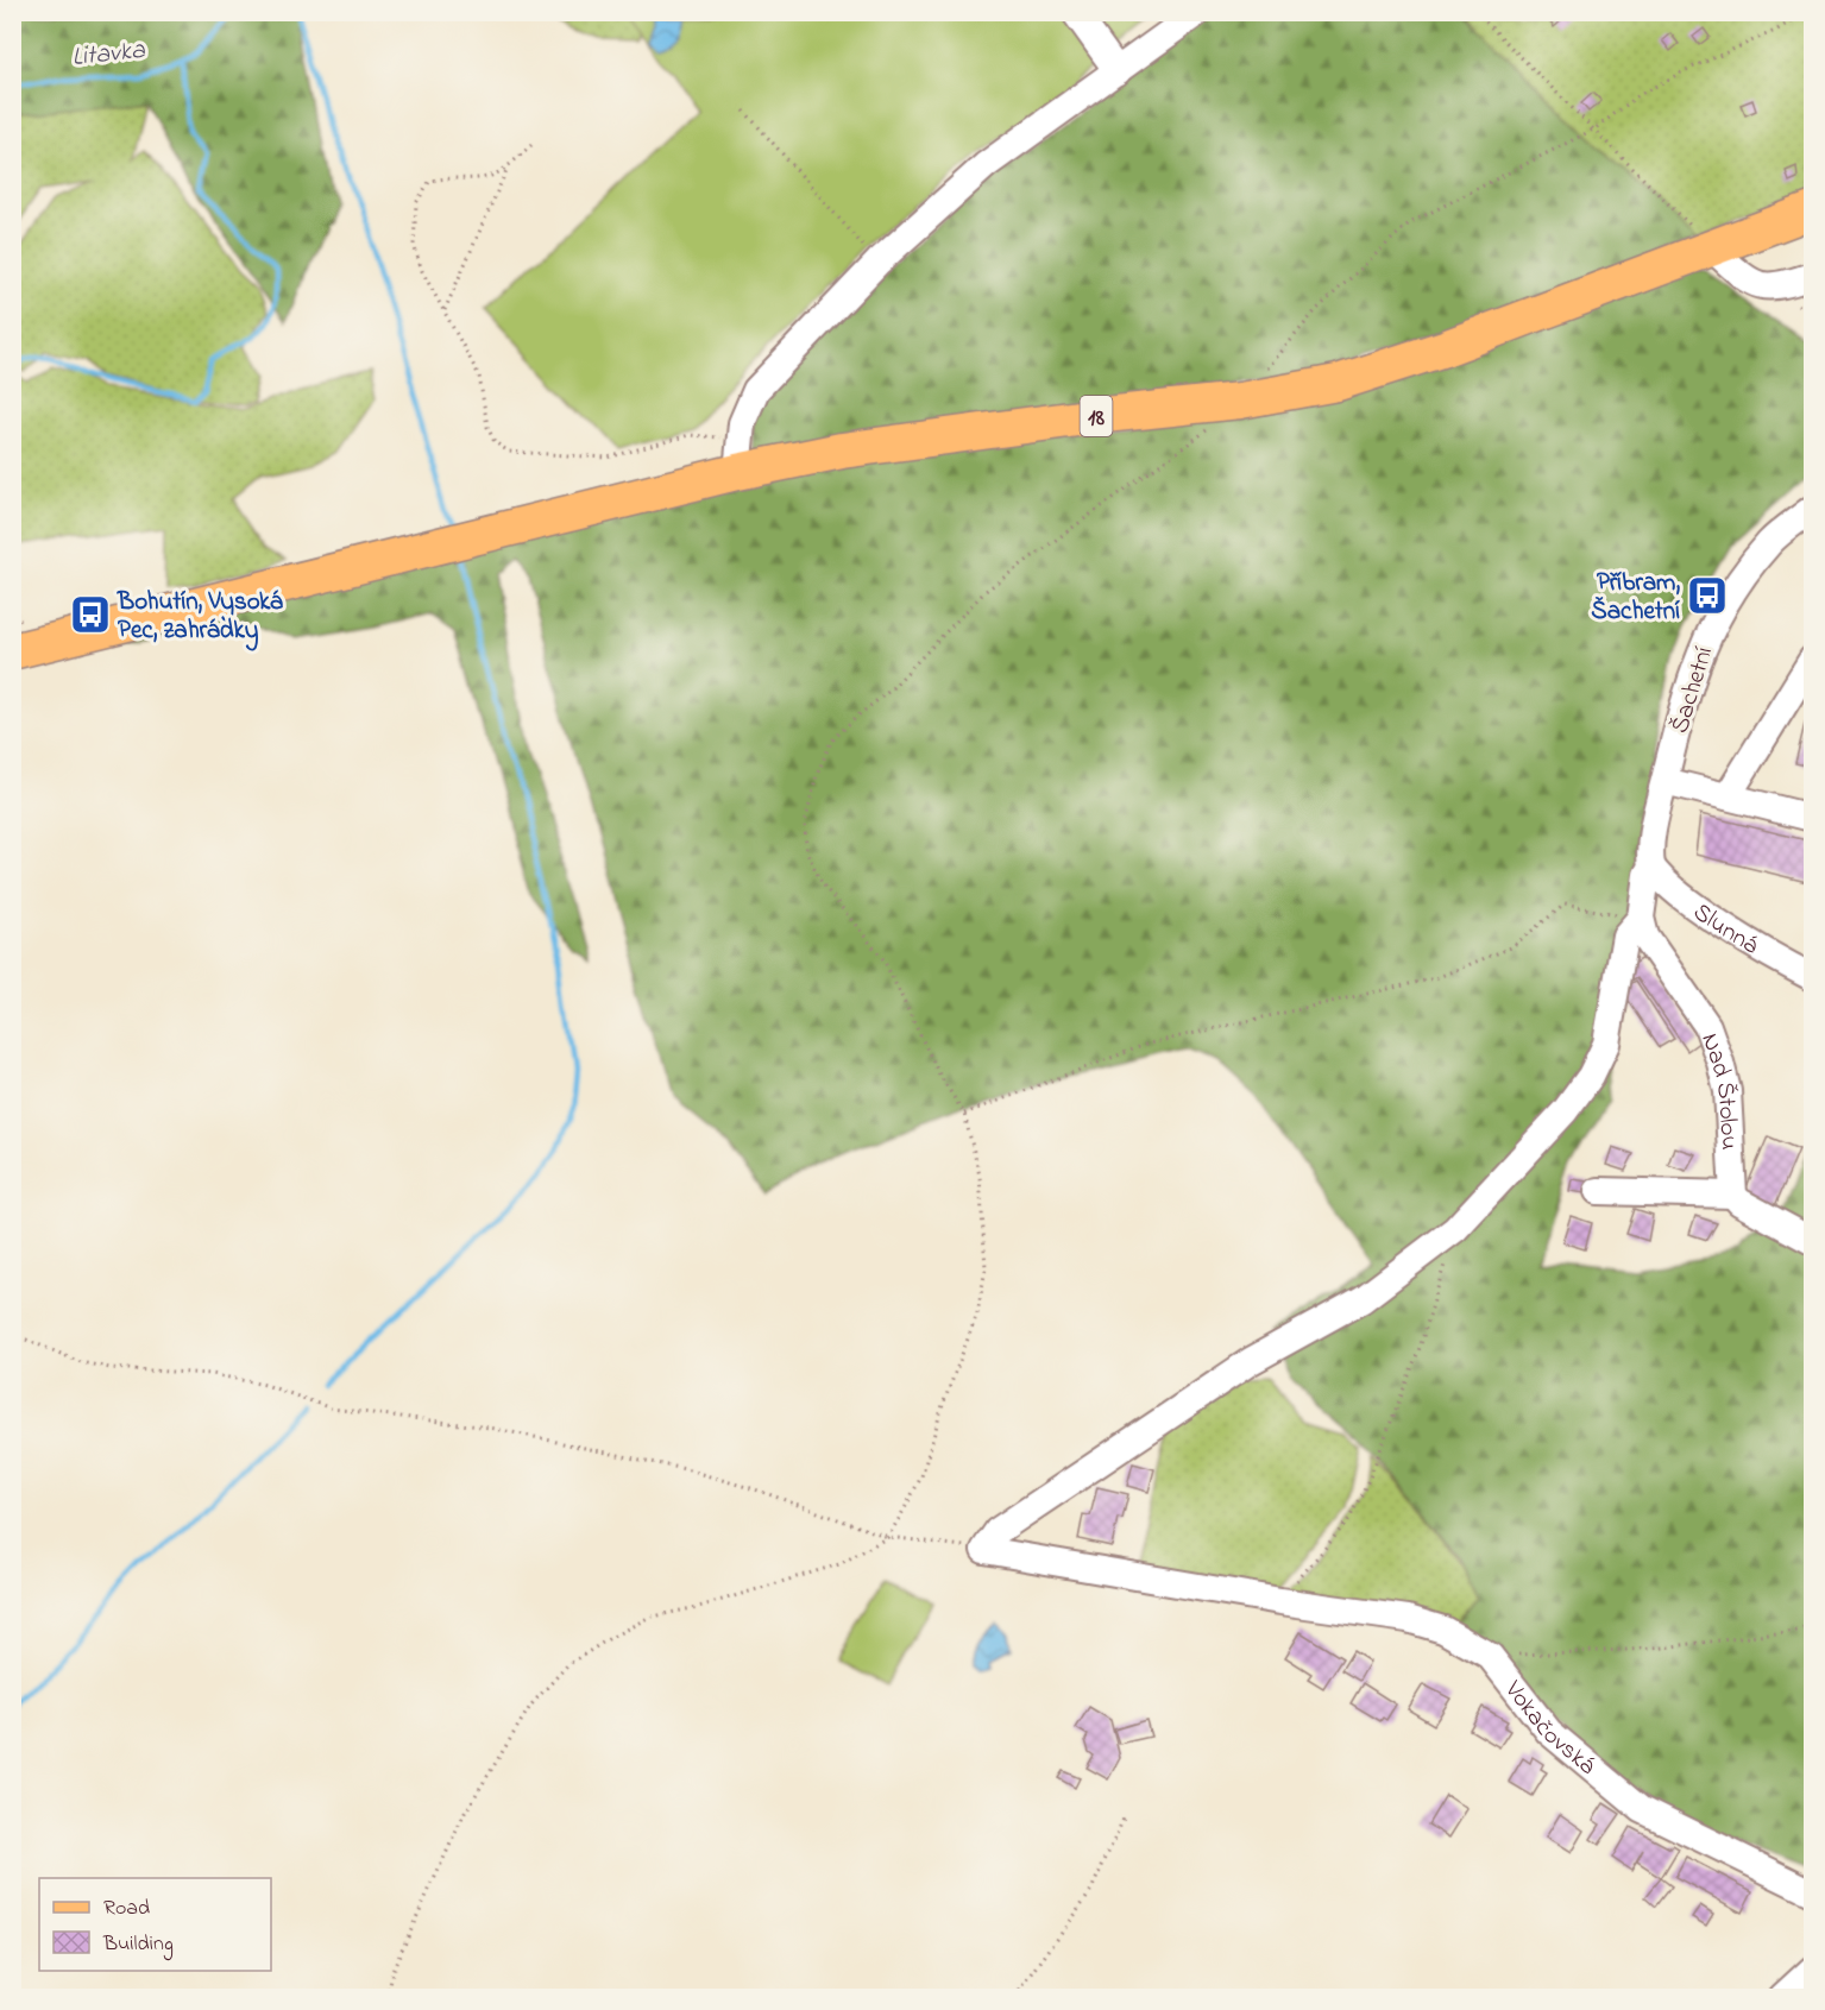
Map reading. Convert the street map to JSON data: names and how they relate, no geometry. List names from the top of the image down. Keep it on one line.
{"streets":{"main road":["18"],"street":["Šachetní","Slunná","Nad Štolou","Vokačovská"]},"crossings":[["Šachetní","Slunná"],["Šachetní","Nad Štolou"]],"water":["Litavka"],"places":{"bus stop":["Příbram, Šachetní","Bohutín, Vysoká Pec, zahrádky"]},"legend":["Road","Building"]}
